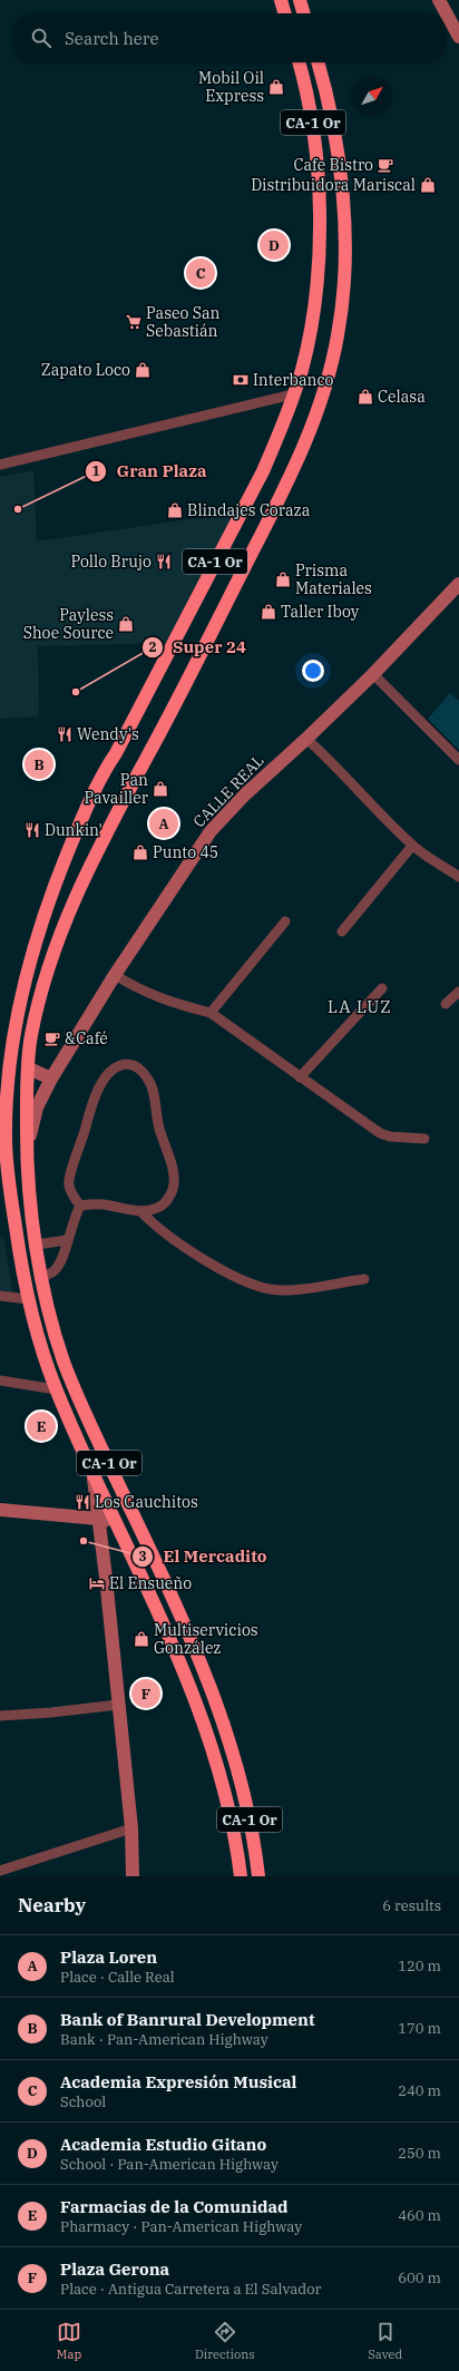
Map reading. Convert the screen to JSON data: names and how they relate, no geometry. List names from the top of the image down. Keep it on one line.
{"streets":{"highway":["CA-1 Or"],"main road":["CALLE REAL"]},"crossings":[["CA-1 Or","CALLE REAL"]],"districts":["LA LUZ"],"places":{"shop":["Mobil Oil Express","Distribuidora Mariscal","Zapato Loco","Celasa","Blindajes Coraza","Prisma Materiales","Taller Iboy","Payless Shoe Source","Pan Pavailler","Punto 45","Multiservicios González"],"cafe":["Cafe Bistro","&Café"],"supermarket":["Paseo San Sebastián"],"bank":["Interbanco"],"other":["Gran Plaza","Super 24","El Mercadito"],"restaurant":["Pollo Brujo","Wendy's","Dunkin'","Los Gauchitos"],"hotel":["El Ensueño"]},"north":"top right","page":{"search":"Search here","pins":["D","C","B","A","E","F"],"heading":["Nearby","6 results"],"list":[{"mark":"A","name":"Plaza Loren","note":"Place · Calle Real","value":"120 m"},{"mark":"B","name":"Bank of Banrural Development","note":"Bank · Pan-American Highway","value":"170 m"},{"mark":"C","name":"Academia Expresión Musical","note":"School","value":"240 m"},{"mark":"D","name":"Academia Estudio Gitano","note":"School · Pan-American Highway","value":"250 m"},{"mark":"E","name":"Farmacias de la Comunidad","note":"Pharmacy · Pan-American Highway","value":"460 m"},{"mark":"F","name":"Plaza Gerona","note":"Place · Antigua Carretera a El Salvador","value":"600 m"}],"nav":["Map","Directions","Saved"]}}
